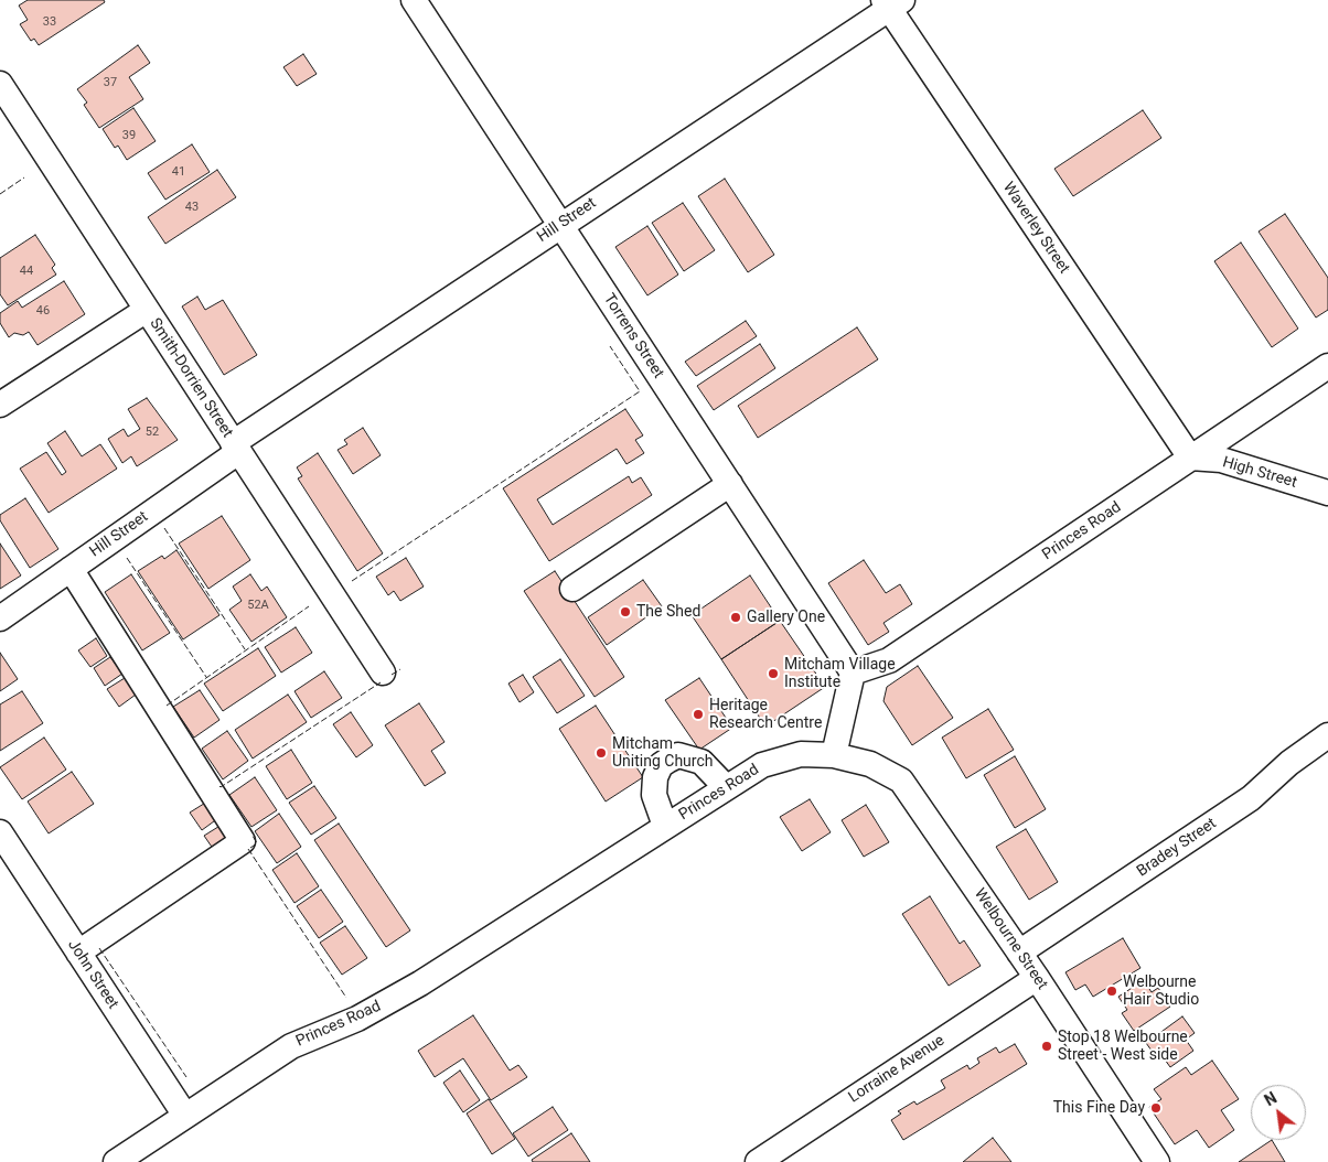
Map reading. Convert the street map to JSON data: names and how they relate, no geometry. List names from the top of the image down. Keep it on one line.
{"streets":{"street":["Hill Street","Waverley Street","Torrens Street","Smith-Dorrien Street","High Street","Princes Road","Bradey Street","Welbourne Street","John Street","Lorraine Avenue"]},"crossings":[["Hill Street","Waverley Street"],["Hill Street","Torrens Street"],["Hill Street","Smith-Dorrien Street"],["Waverley Street","High Street"],["Waverley Street","Princes Road"],["Torrens Street","Princes Road"],["High Street","Princes Road"],["Princes Road","Welbourne Street"],["Princes Road","John Street"],["Bradey Street","Welbourne Street"],["Welbourne Street","Lorraine Avenue"]],"places":["The Shed","Gallery One","Mitcham Village Institute","Heritage Research Centre","Mitcham Uniting Church","Welbourne Hair Studio","Stop 18 Welbourne Street - West side","This Fine Day"],"house_numbers":["33","37","39","41","43","44","46","52","52A"],"north":"top left"}
